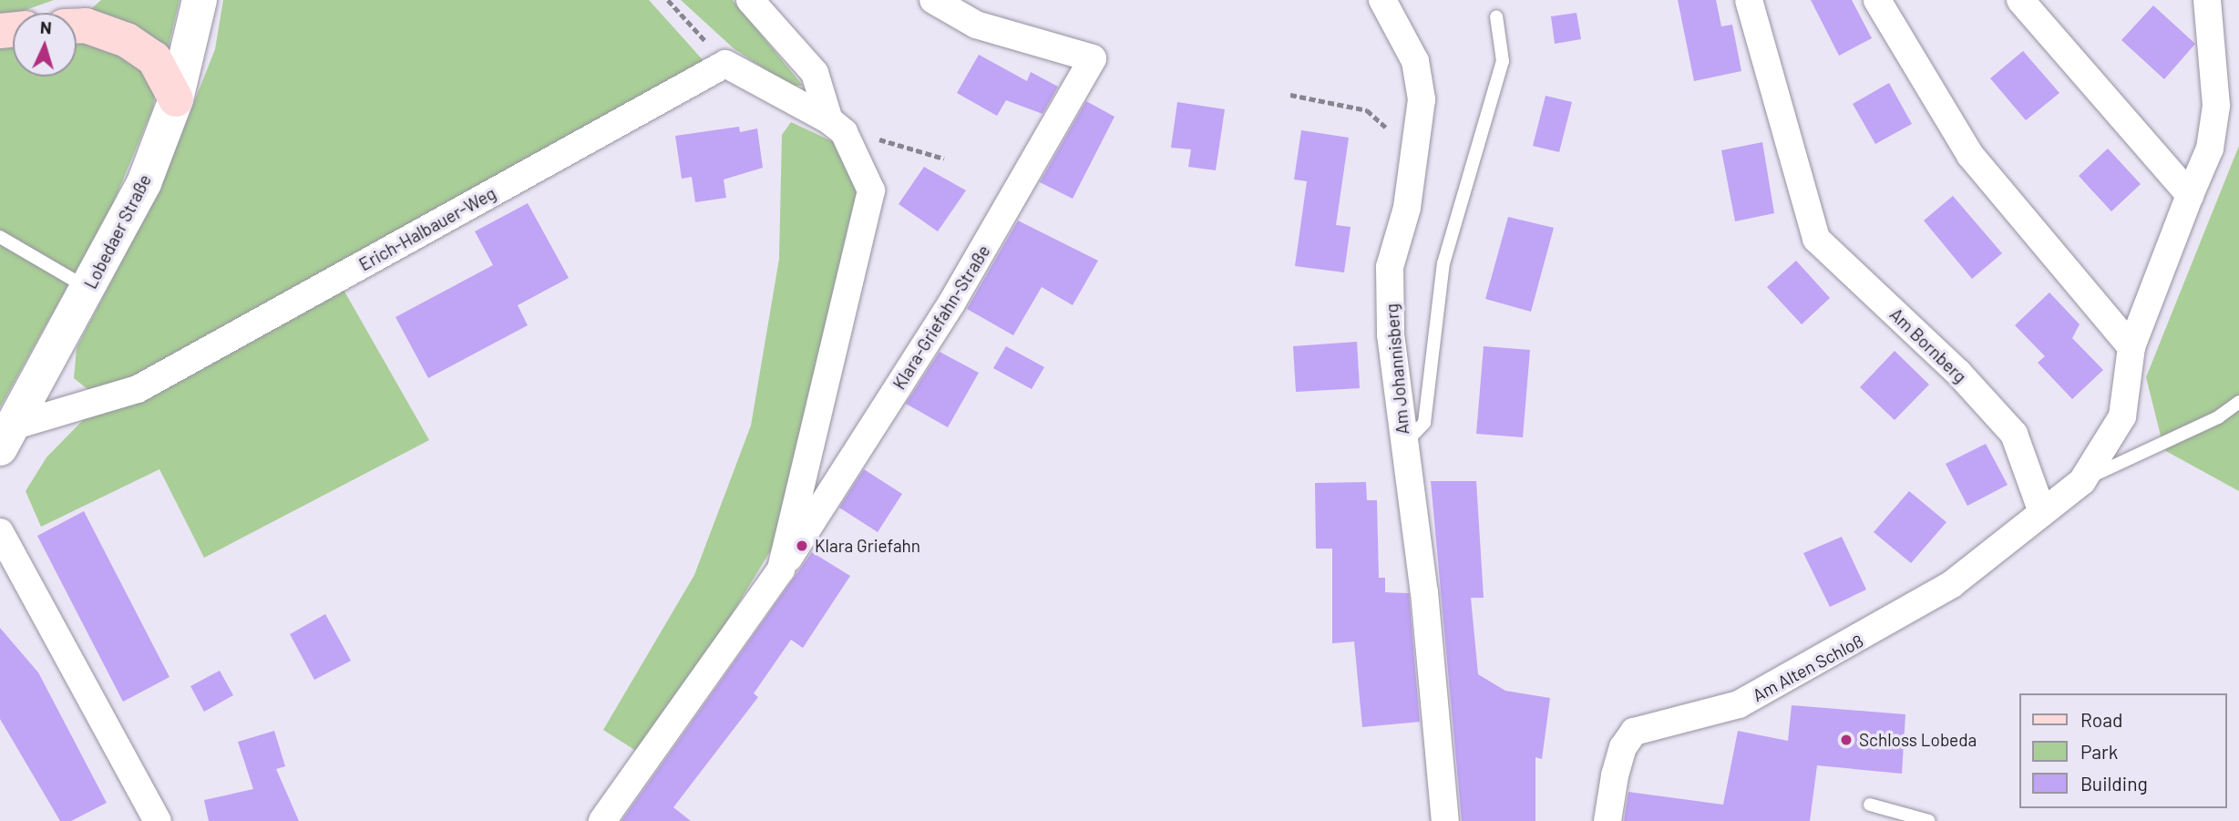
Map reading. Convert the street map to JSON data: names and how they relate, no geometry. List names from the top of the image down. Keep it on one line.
{"streets":{"main road":["Lobedaer Straße"],"street":["Erich-Halbauer-Weg","Klara-Griefahn-Straße","Am Bornberg","Am Johannisberg","Am Alten Schloß"]},"crossings":[["Erich-Halbauer-Weg","Lobedaer Straße"],["Am Bornberg","Am Alten Schloß"]],"places":["Klara Griefahn","Schloss Lobeda"],"legend":["Road","Park","Building"],"north":"top"}
